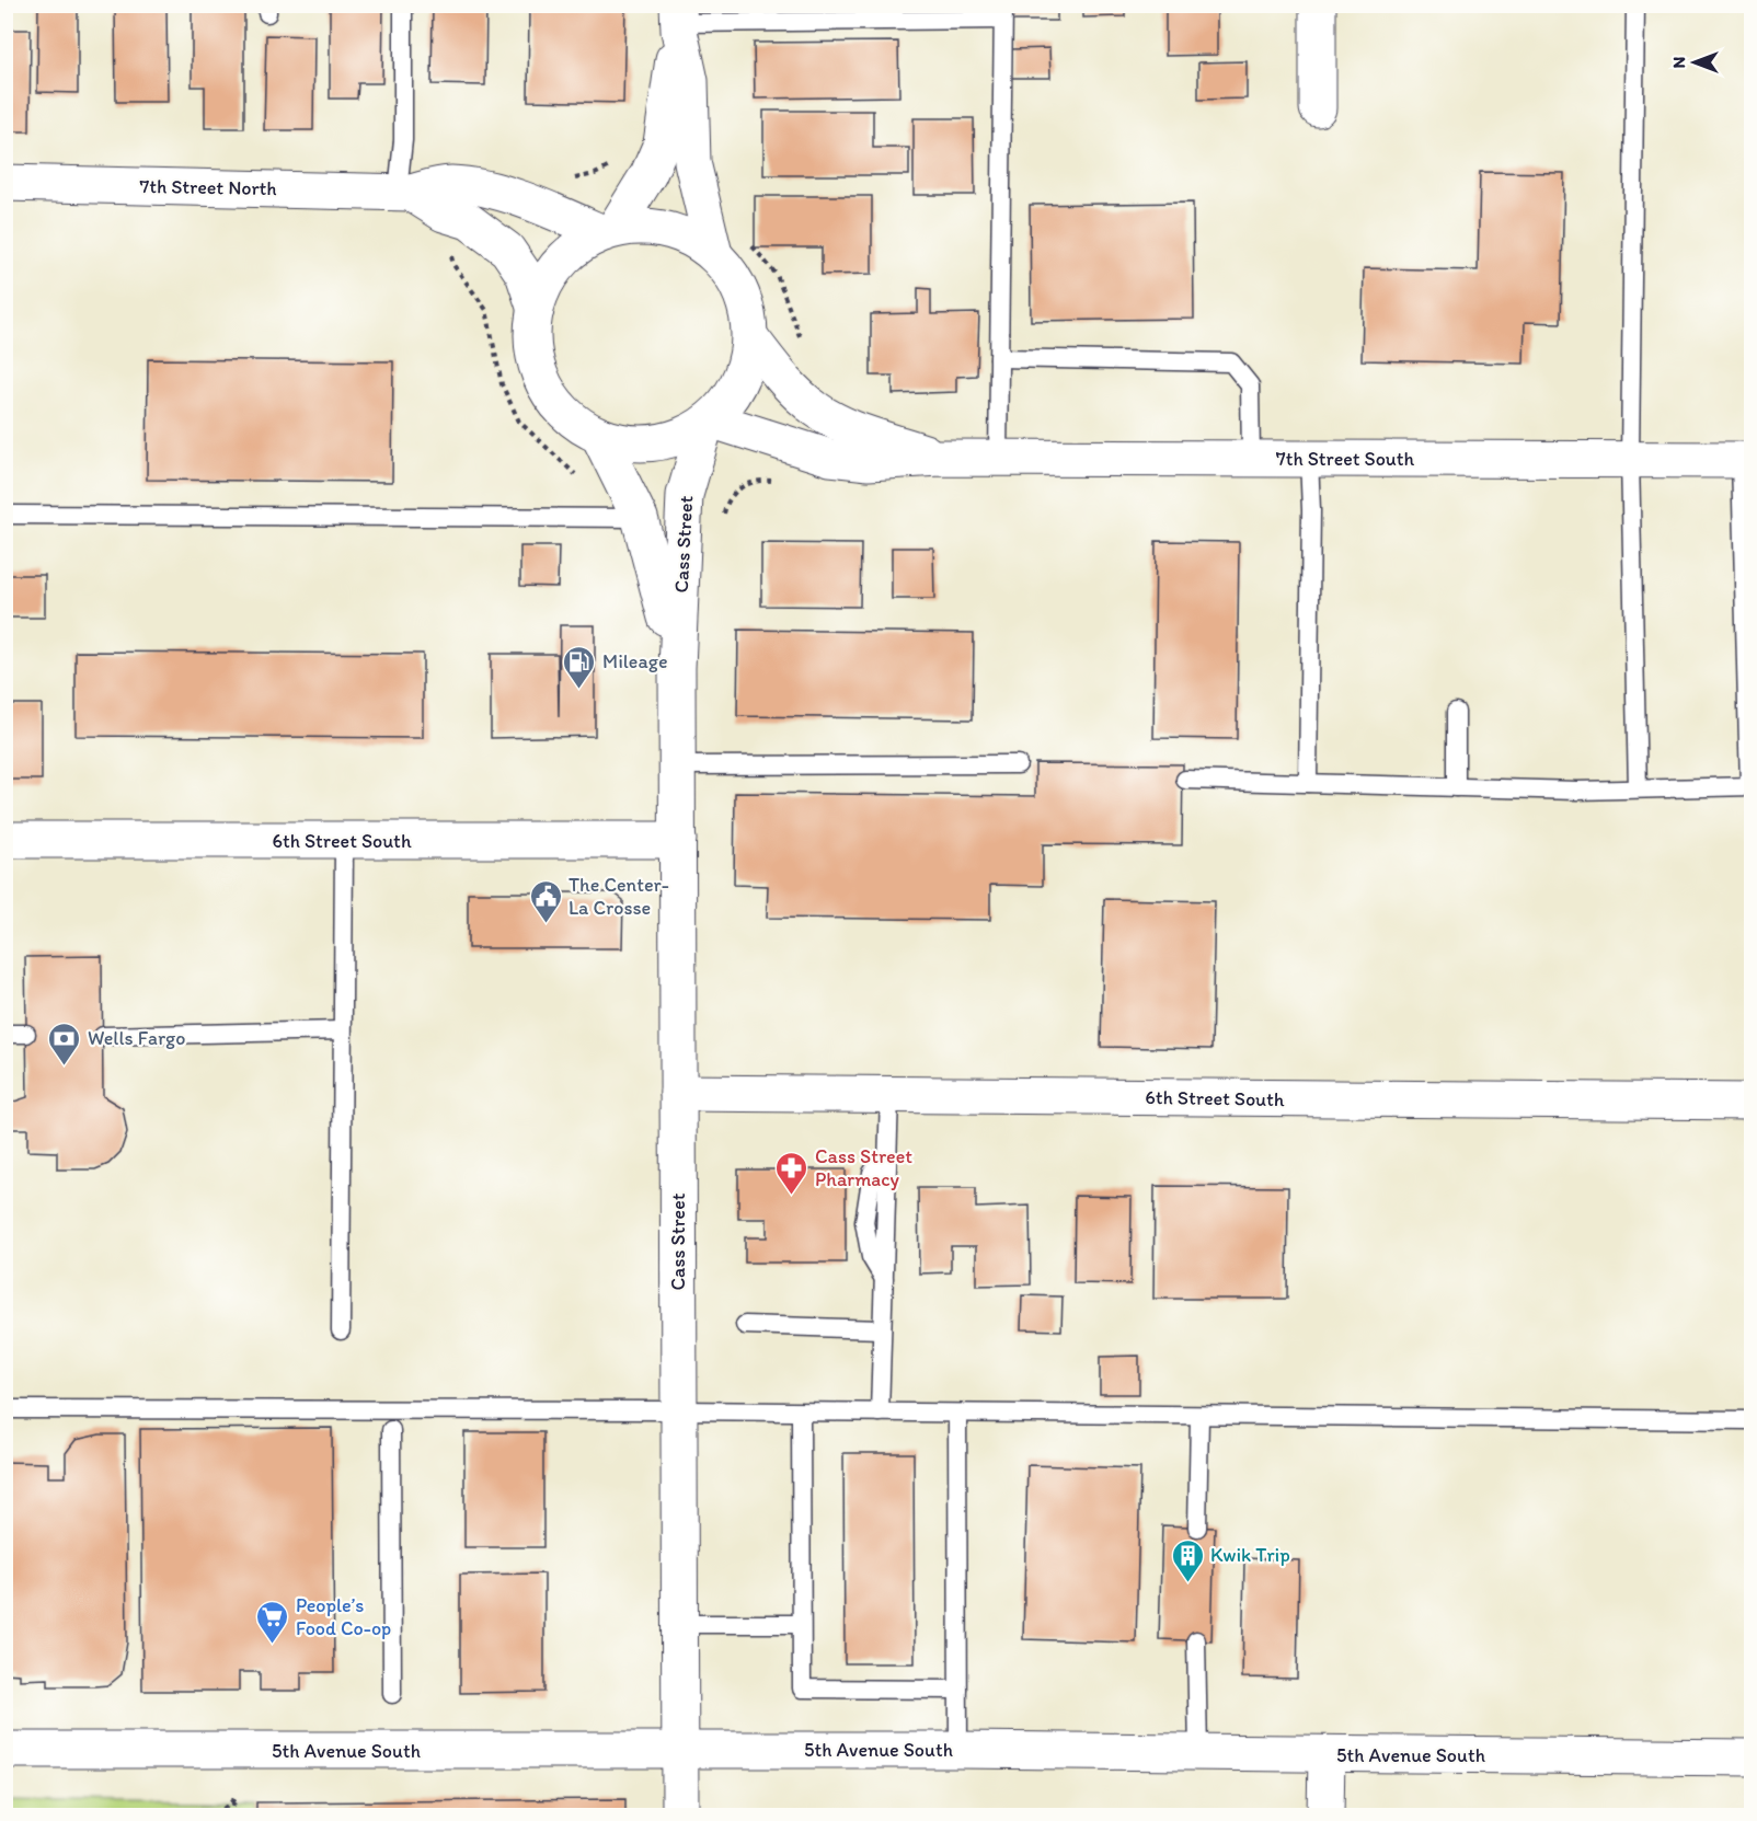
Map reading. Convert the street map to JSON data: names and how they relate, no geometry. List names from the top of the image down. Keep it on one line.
{"streets":{"street":["7th Street North","7th Street South","Cass Street","6th Street South","5th Avenue South"]},"crossings":[["7th Street North","7th Street South"],["7th Street North","Cass Street"],["7th Street South","Cass Street"],["Cass Street","6th Street South"],["Cass Street","5th Avenue South"]],"places":{"fuel station":["Mileage"],"public building":["The Center- La Crosse"],"bank":["Wells Fargo"],"pharmacy":["Cass Street Pharmacy"],"building":["Kwik Trip"],"supermarket":["People’s Food Co-op"]},"north":"left"}
